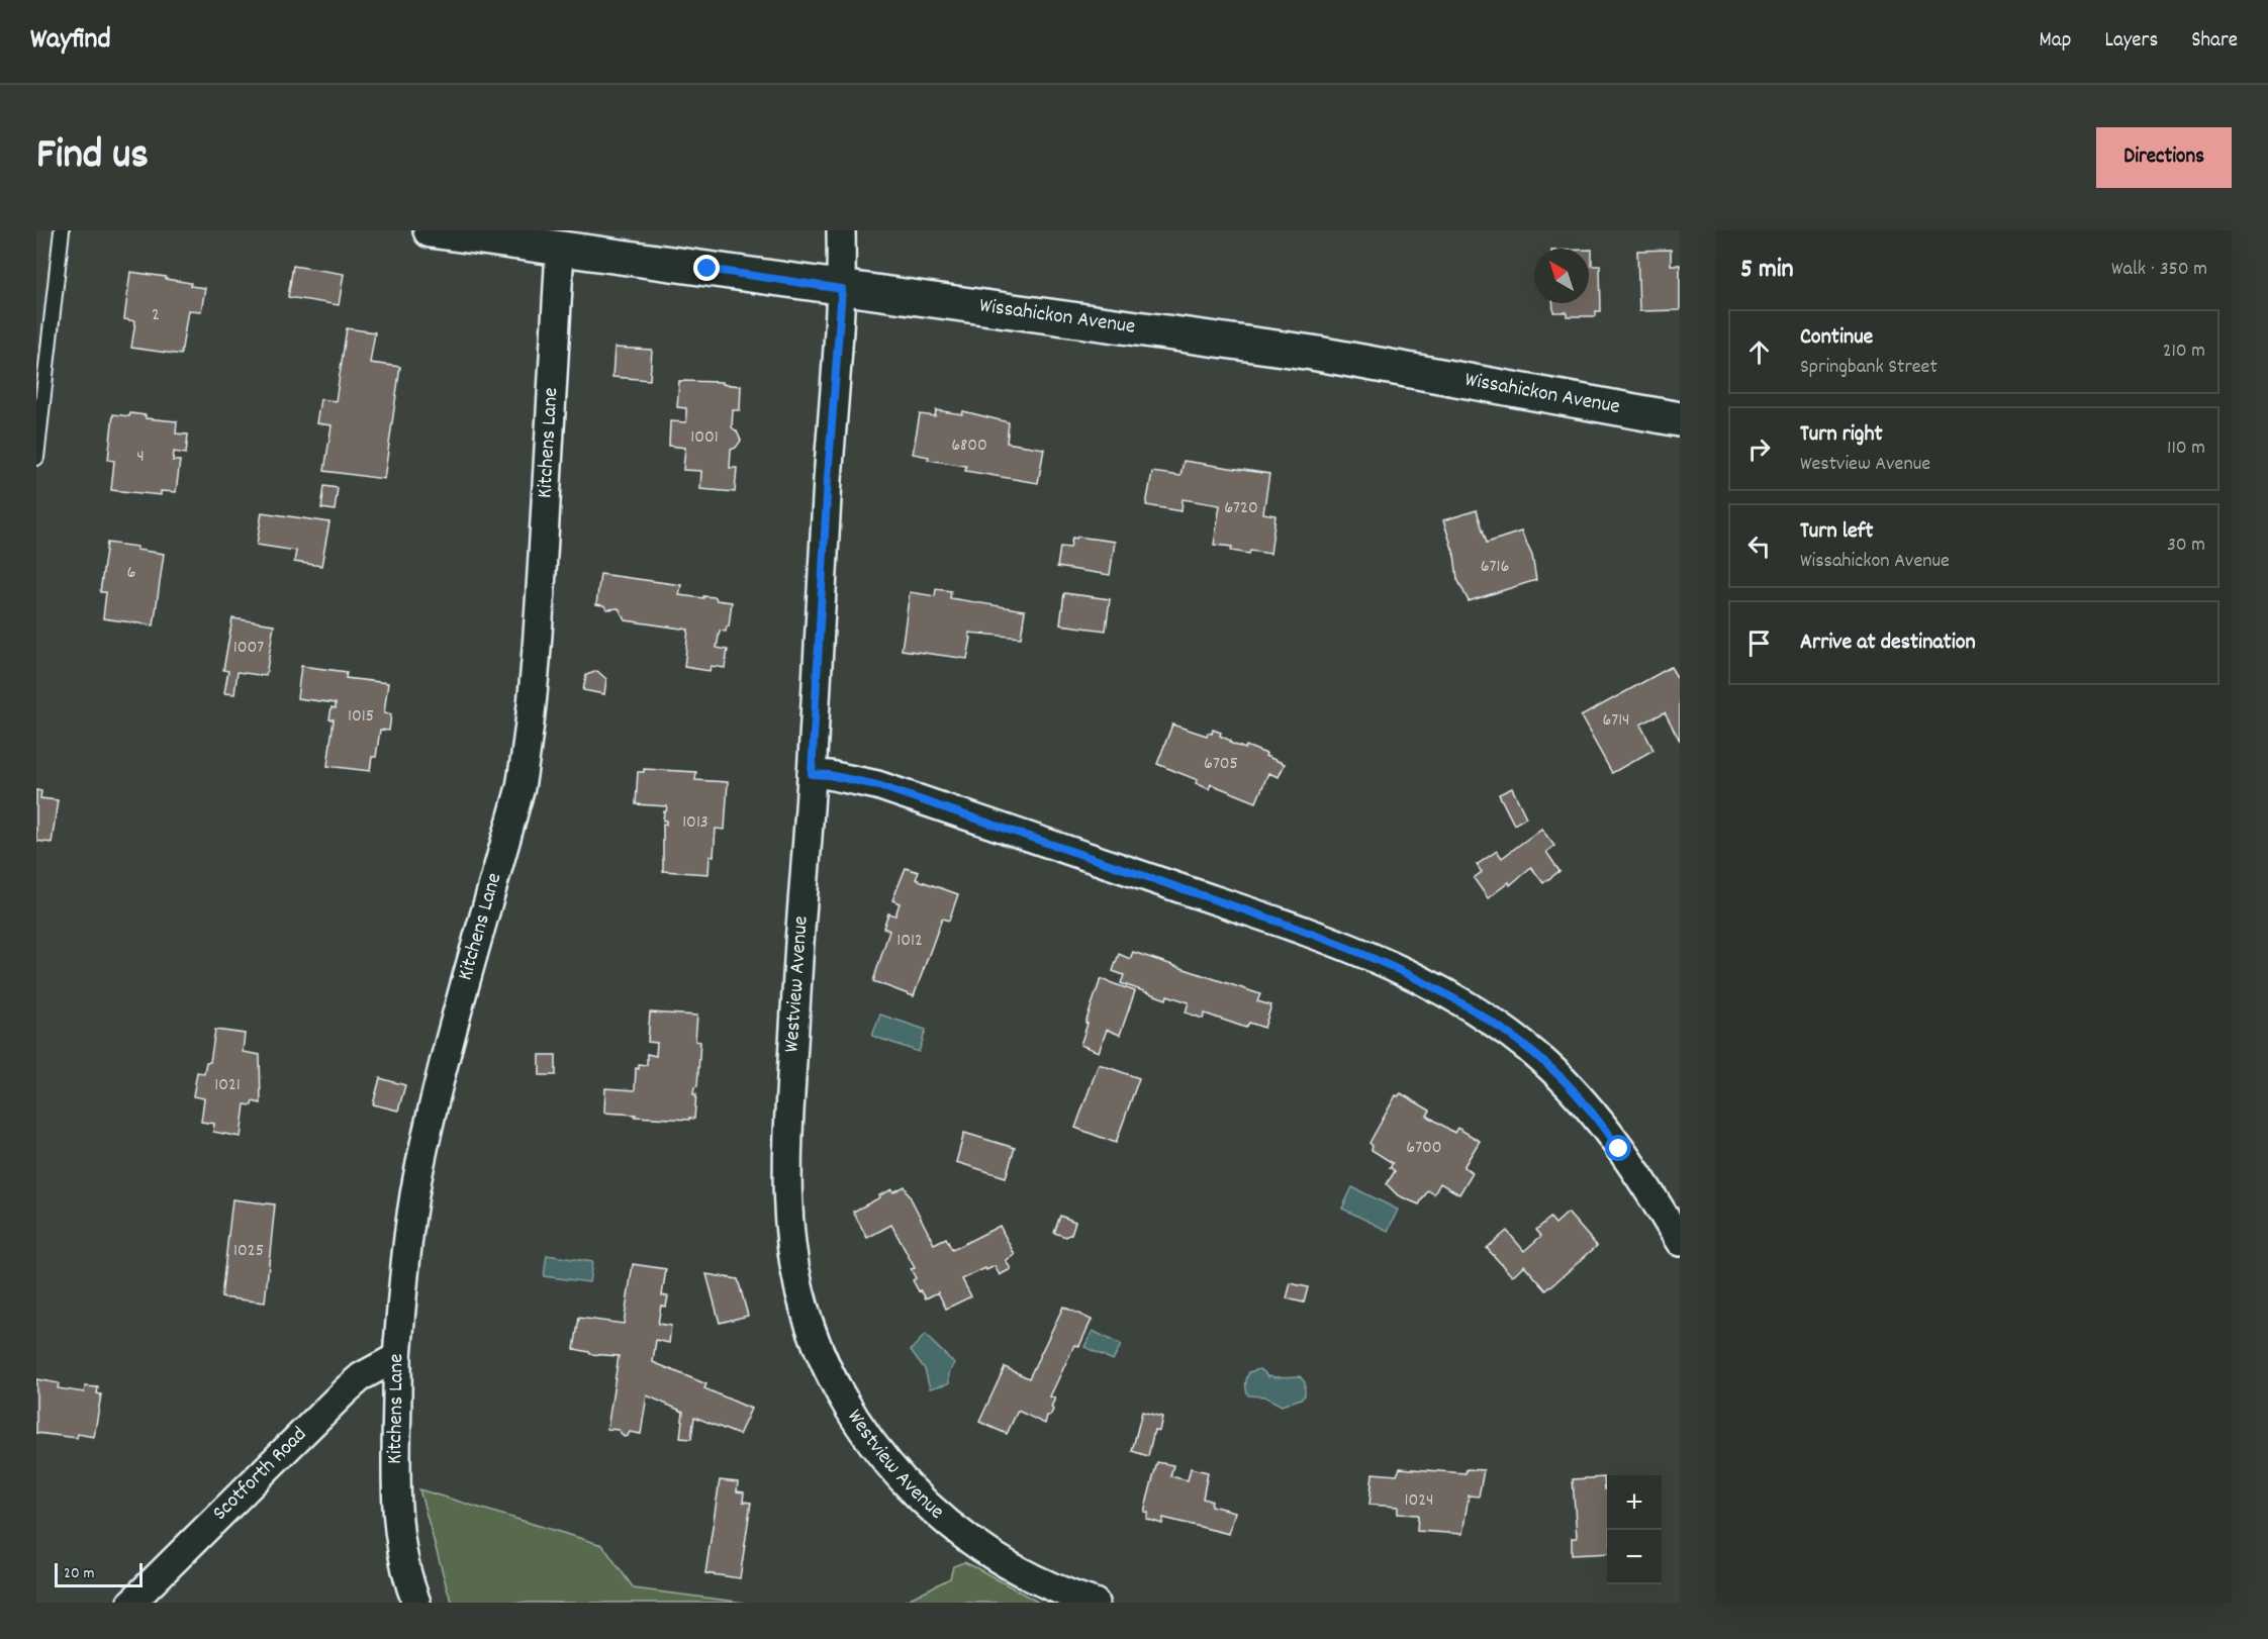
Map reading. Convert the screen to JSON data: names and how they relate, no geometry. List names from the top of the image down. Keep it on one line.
{"streets":{"street":["Wissahickon Avenue","Kitchens Lane","Westview Avenue","Scotforth Road"]},"crossings":[["Wissahickon Avenue","Kitchens Lane"],["Wissahickon Avenue","Westview Avenue"],["Kitchens Lane","Scotforth Road"]],"house_numbers":["2","1001","6800","4","6720","6716","6","1007","1015","6714","6705","1013","1012","1021","6700","1025","1024"],"scale_bar":"20 m","north":"top left","page":{"header":"Wayfind","nav":["Map","Layers","Share"],"title":"Find us","buttons":"Directions","heading":["5 min","Walk · 350 m"],"list":[["Continue","Springbank Street","210 m"],["Turn right","Westview Avenue","110 m"],["Turn left","Wissahickon Avenue","30 m"],"Arrive at destination"],"map_buttons":["+","−"],"scale":"20 m"}}
